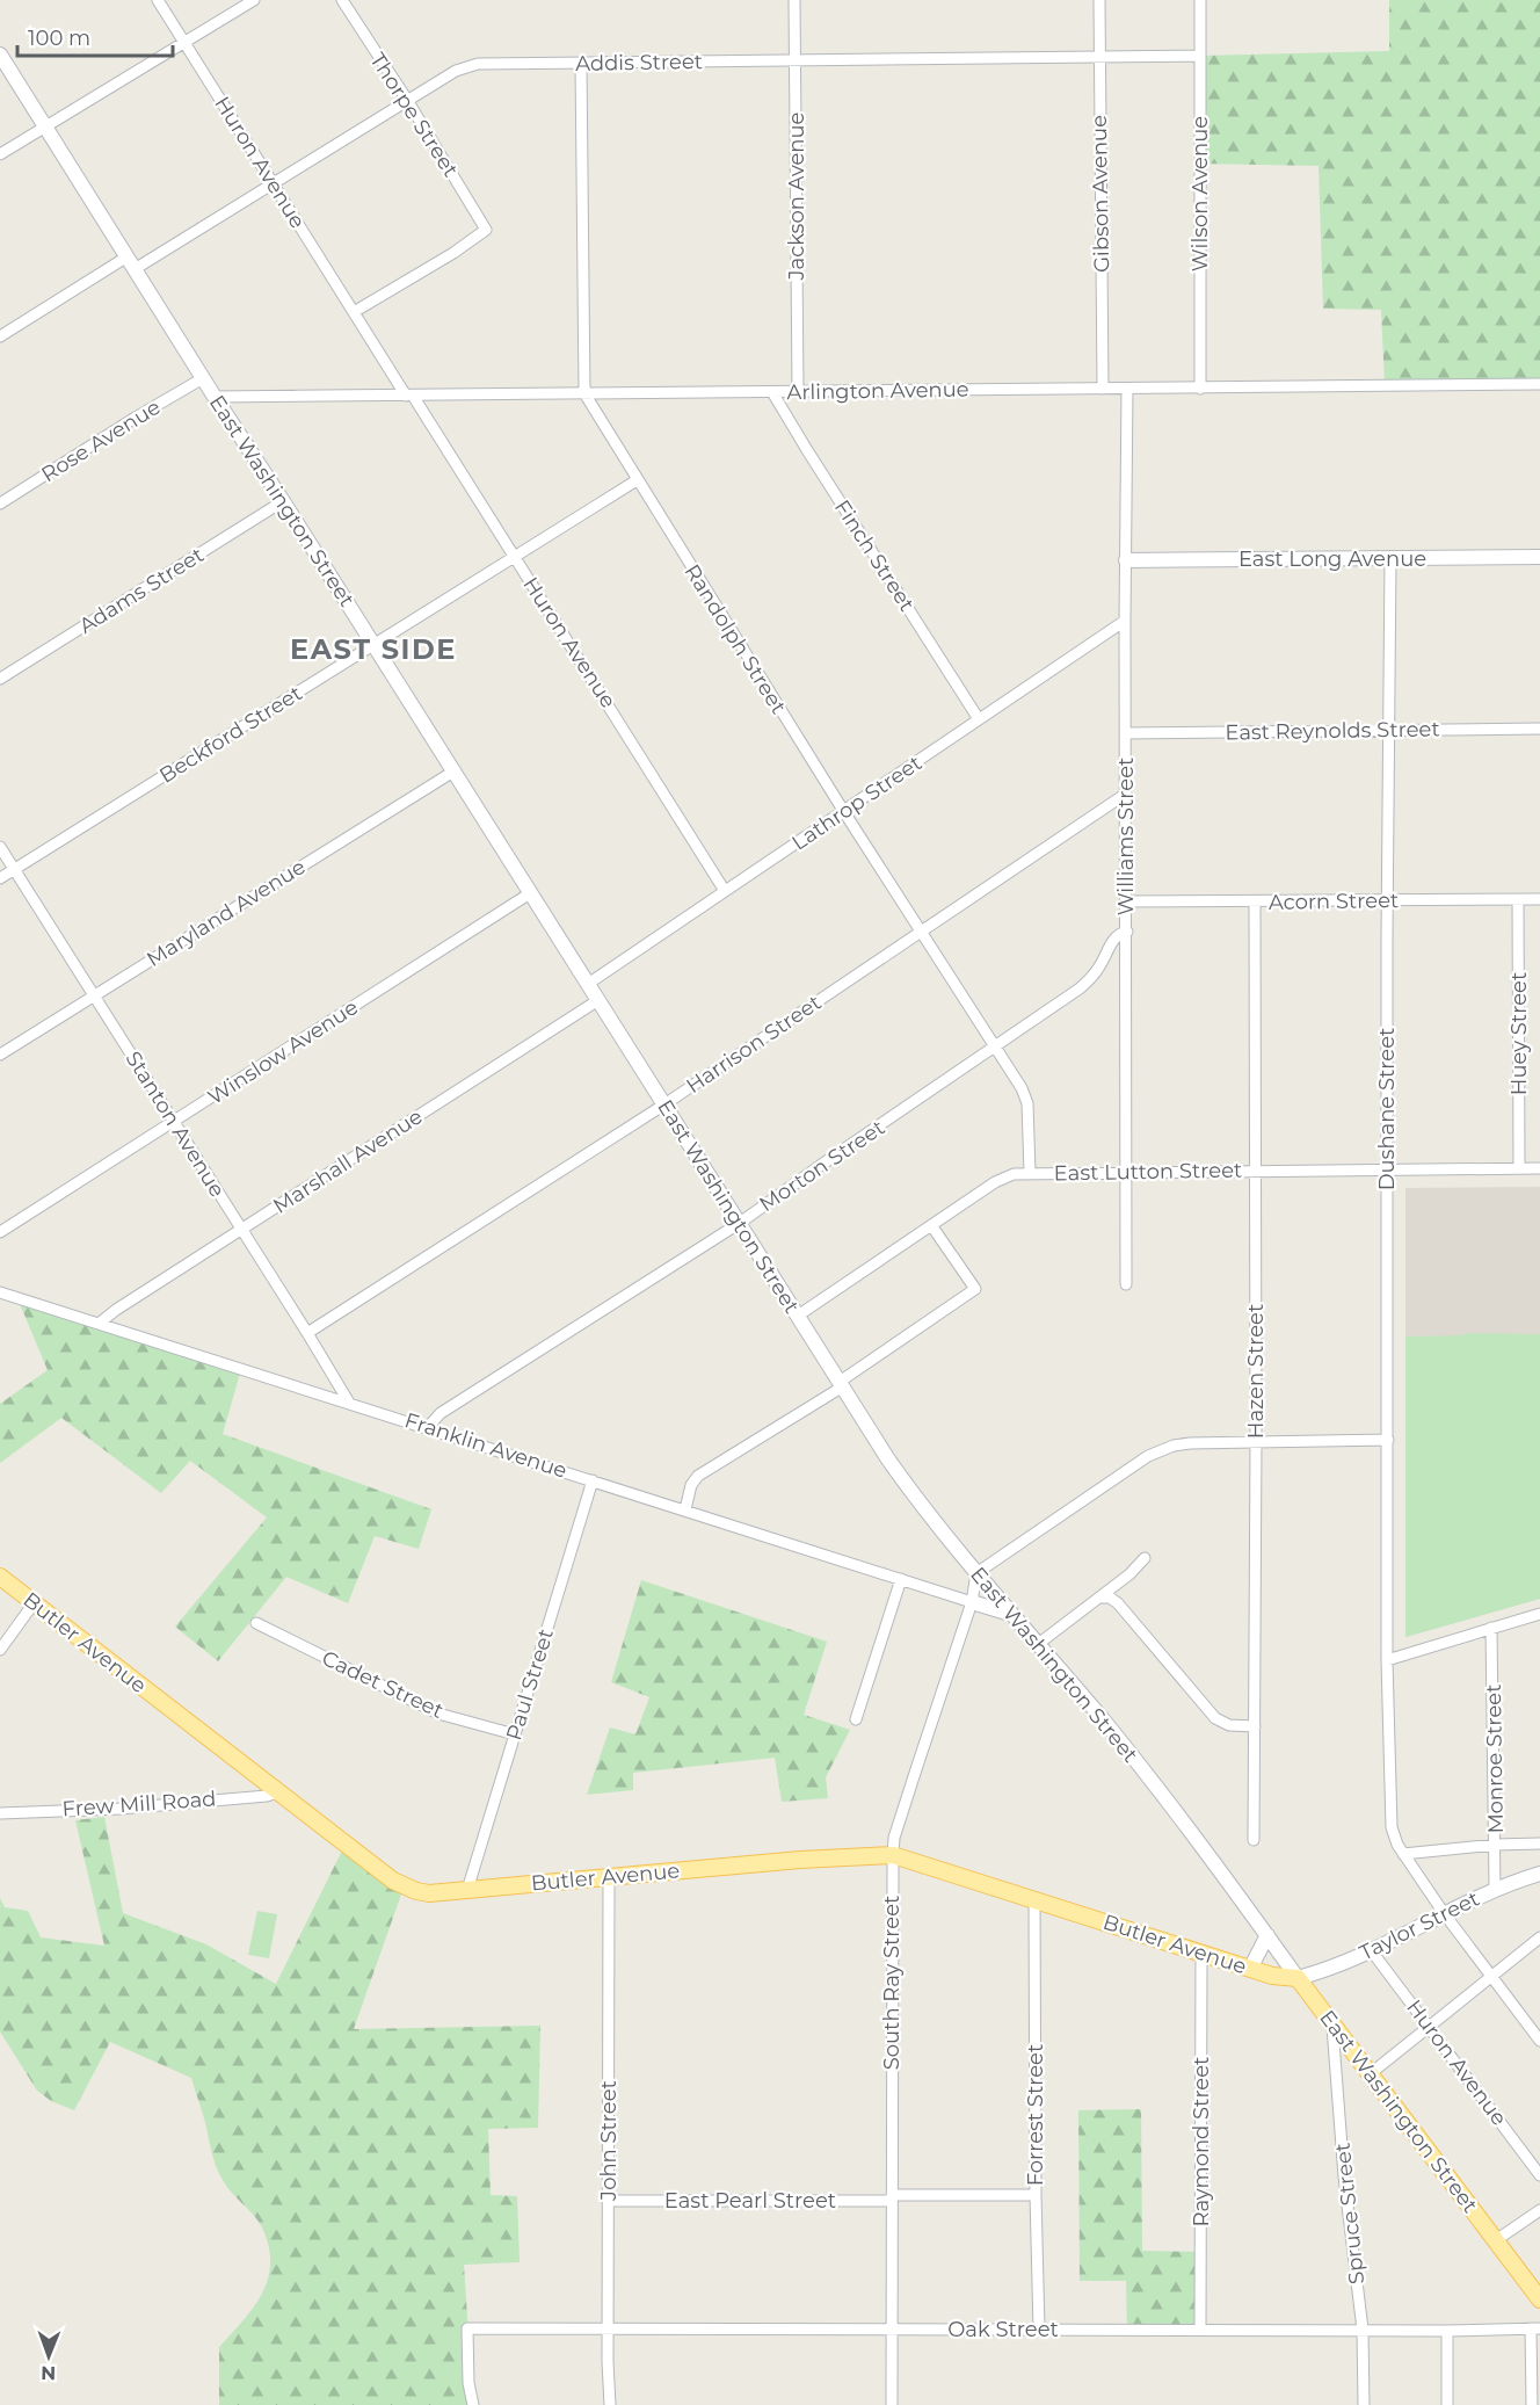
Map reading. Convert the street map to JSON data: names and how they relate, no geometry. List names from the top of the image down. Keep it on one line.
{"streets":{"main road":["East Washington Street","East Long Avenue","Butler Avenue","Taylor Street"],"street":["Addis Street","Thorpe Street","Huron Avenue","Gibson Avenue","Wilson Avenue","Jackson Avenue","Arlington Avenue","Rose Avenue","Finch Street","Adams Street","Randolph Street","East Reynolds Street","Beckford Street","Lathrop Street","Williams Street","Acorn Street","Maryland Avenue","Huey Street","Harrison Street","Winslow Avenue","Dushane Street","Stanton Avenue","Marshall Avenue","Morton Street","East Lutton Street","Hazen Street","Franklin Avenue","Cadet Street","Paul Street","Monroe Street","Frew Mill Road","South Ray Street","Forrest Street","John Street","Raymond Street","East Pearl Street","Spruce Street","Oak Street"]},"crossings":[["Addis Street","Thorpe Street"],["Addis Street","Huron Avenue"],["Addis Street","Gibson Avenue"],["Addis Street","Wilson Avenue"],["Addis Street","Jackson Avenue"],["Addis Street","East Washington Street"],["Thorpe Street","Huron Avenue"],["Huron Avenue","Arlington Avenue"],["Huron Avenue","Beckford Street"],["Huron Avenue","Lathrop Street"],["Huron Avenue","Taylor Street"],["Gibson Avenue","Arlington Avenue"],["Wilson Avenue","Arlington Avenue"],["Jackson Avenue","Arlington Avenue"],["Arlington Avenue","East Washington Street"],["Arlington Avenue","Finch Street"],["Arlington Avenue","Randolph Street"],["Arlington Avenue","Williams Street"],["Rose Avenue","East Washington Street"],["East Washington Street","Adams Street"],["East Washington Street","Beckford Street"],["East Washington Street","Lathrop Street"],["East Washington Street","Maryland Avenue"],["East Washington Street","Harrison Street"],["East Washington Street","Winslow Avenue"],["East Washington Street","Marshall Avenue"],["East Washington Street","Morton Street"],["East Washington Street","East Lutton Street"],["East Washington Street","Butler Avenue"],["East Washington Street","Taylor Street"],["East Washington Street","South Ray Street"],["East Washington Street","Spruce Street"],["Finch Street","Lathrop Street"],["East Long Avenue","Williams Street"],["East Long Avenue","Dushane Street"],["Randolph Street","Beckford Street"],["Randolph Street","Lathrop Street"],["Randolph Street","Harrison Street"],["Randolph Street","Morton Street"],["Randolph Street","East Lutton Street"],["East Reynolds Street","Williams Street"],["East Reynolds Street","Dushane Street"],["Beckford Street","Stanton Avenue"],["Lathrop Street","Williams Street"],["Williams Street","Acorn Street"],["Williams Street","Harrison Street"],["Williams Street","Morton Street"],["Williams Street","East Lutton Street"],["Acorn Street","Huey Street"],["Acorn Street","Dushane Street"],["Acorn Street","Hazen Street"],["Maryland Avenue","Stanton Avenue"],["Huey Street","East Lutton Street"],["Harrison Street","Stanton Avenue"],["Winslow Avenue","Stanton Avenue"],["Dushane Street","East Lutton Street"],["Dushane Street","Taylor Street"],["Stanton Avenue","Marshall Avenue"],["Stanton Avenue","Franklin Avenue"],["Marshall Avenue","Franklin Avenue"],["Morton Street","Franklin Avenue"],["East Lutton Street","Hazen Street"],["Franklin Avenue","Paul Street"],["Franklin Avenue","South Ray Street"],["Butler Avenue","Paul Street"],["Butler Avenue","Frew Mill Road"],["Butler Avenue","Taylor Street"],["Butler Avenue","South Ray Street"],["Butler Avenue","Forrest Street"],["Butler Avenue","John Street"],["Butler Avenue","Raymond Street"],["Cadet Street","Paul Street"],["Monroe Street","Taylor Street"],["South Ray Street","East Pearl Street"],["South Ray Street","Oak Street"],["Forrest Street","East Pearl Street"],["Forrest Street","Oak Street"],["John Street","East Pearl Street"],["John Street","Oak Street"],["Raymond Street","Oak Street"],["Spruce Street","Oak Street"]],"districts":["EAST SIDE"],"scale_bar":"100 m","north":"bottom"}
